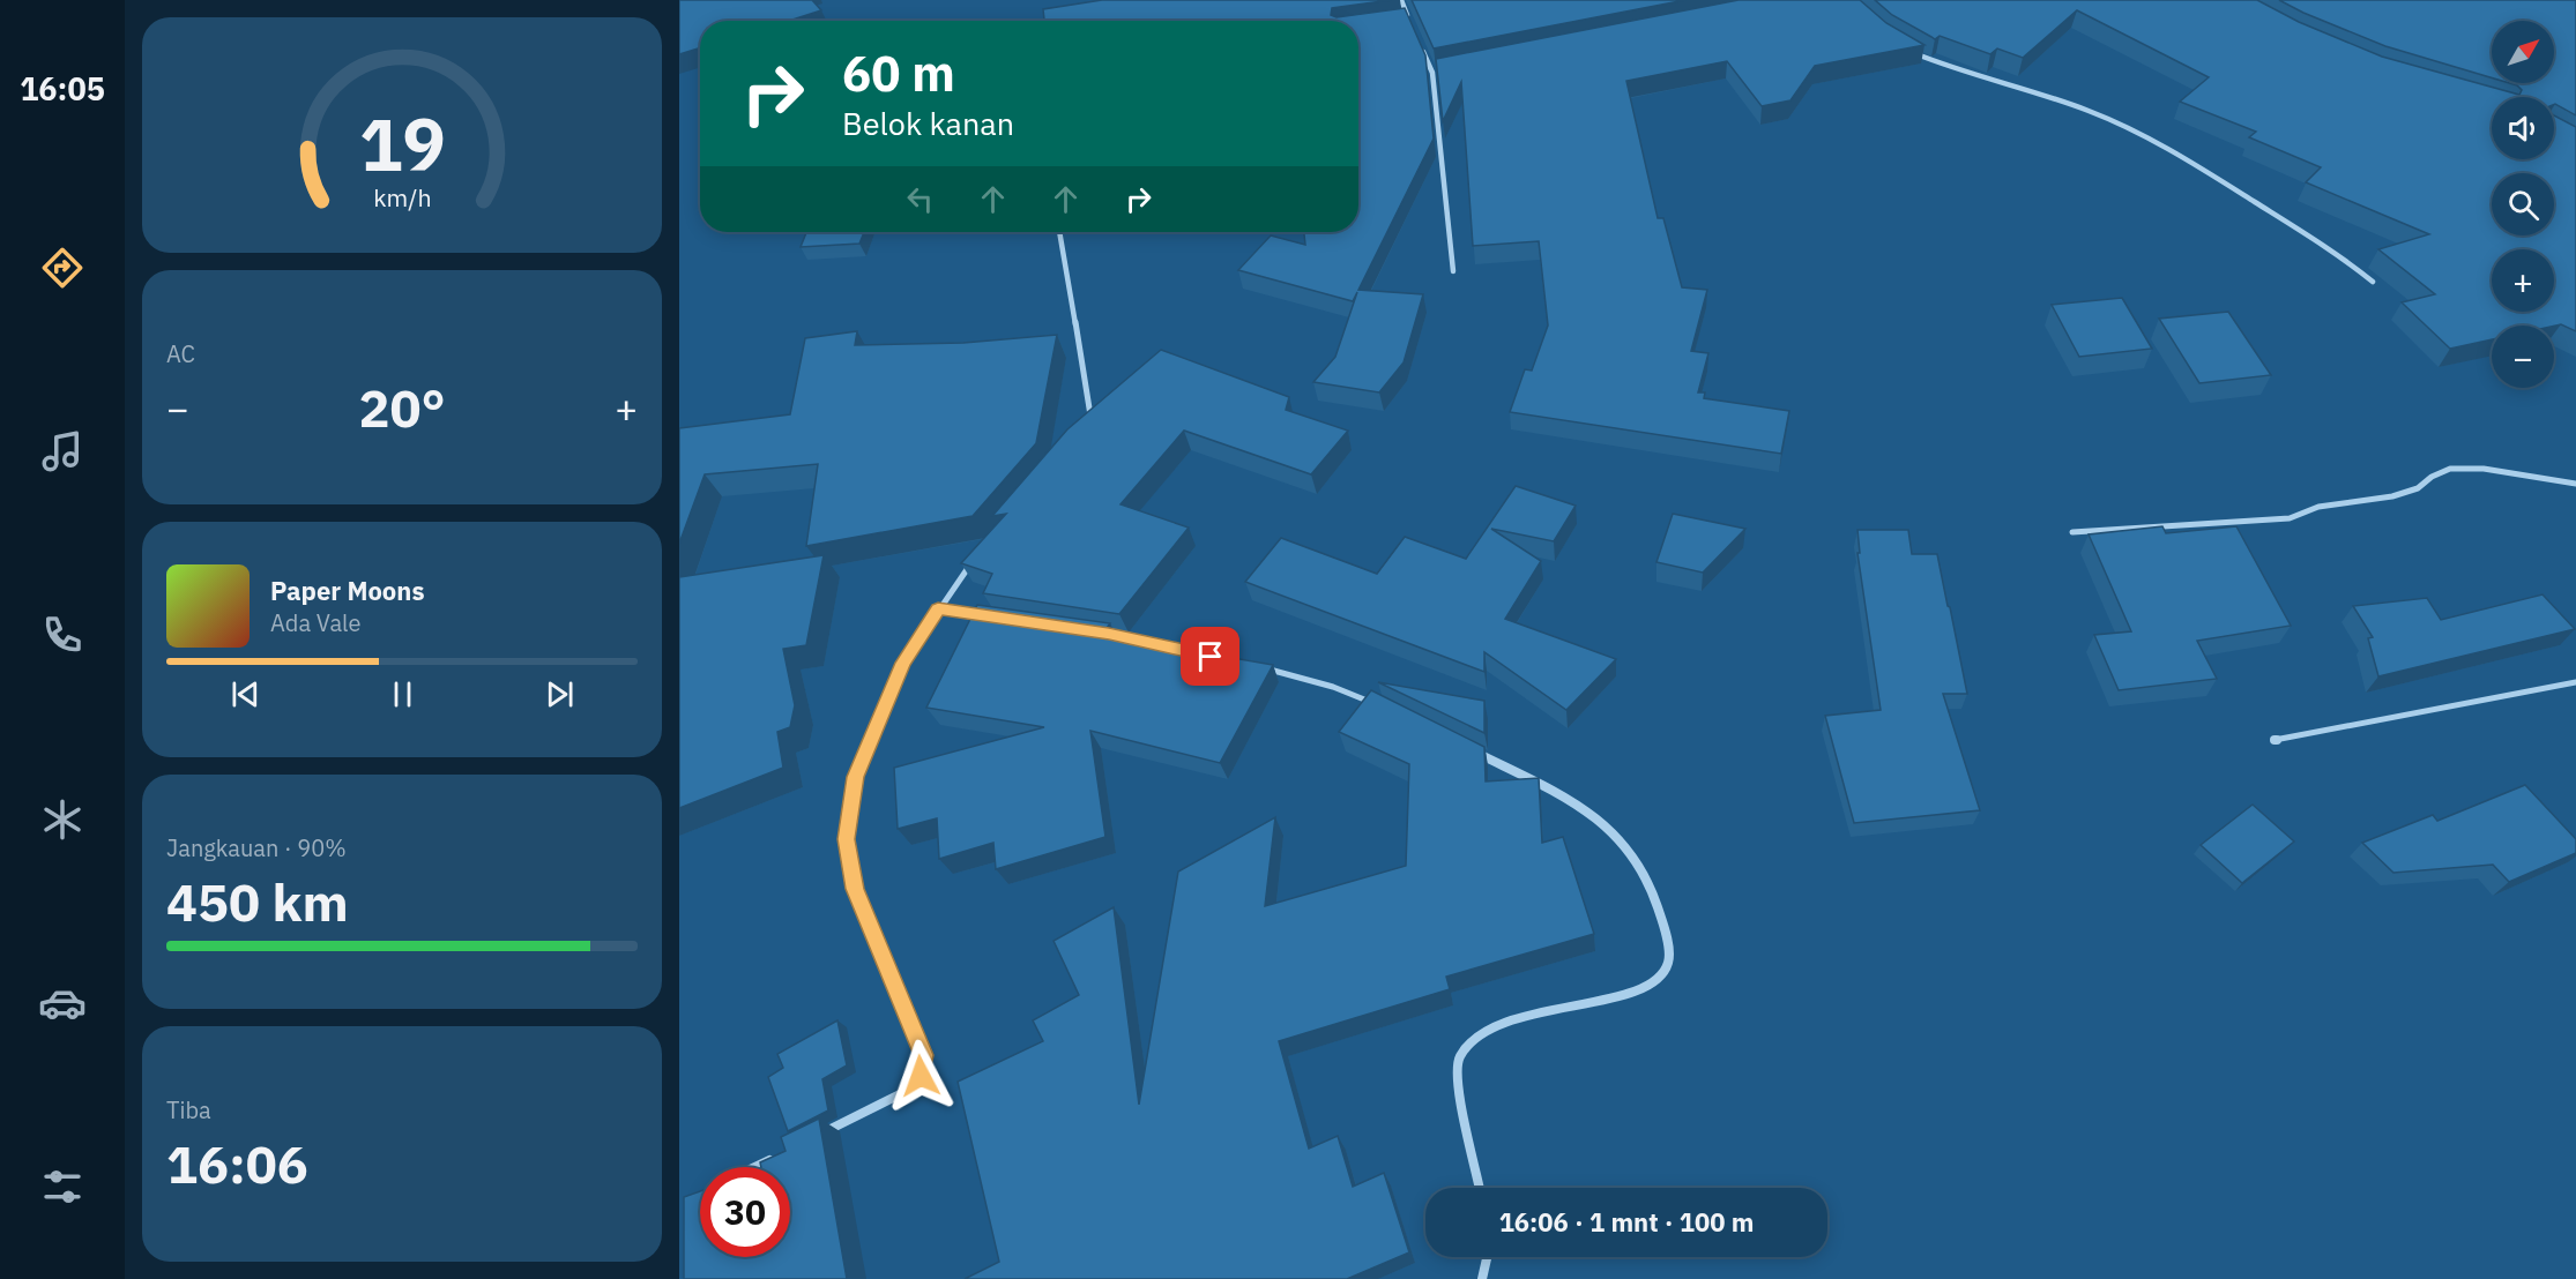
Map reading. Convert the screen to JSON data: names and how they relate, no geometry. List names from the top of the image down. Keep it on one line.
{"north":"top right","page":{"tabs":"16:05","map_buttons":["+","−"],"turn":["60 m","Belok kanan"],"tile":["AC",["Jangkauan · 90%","450 km"],["Tiba","16:06"]],"heat":["−","20°","+"],"song":["Paper Moons","Ada Vale"],"limit":"30","trip":"16:06 · 1 mnt · 100 m","gauge":["19","km/h"]}}
